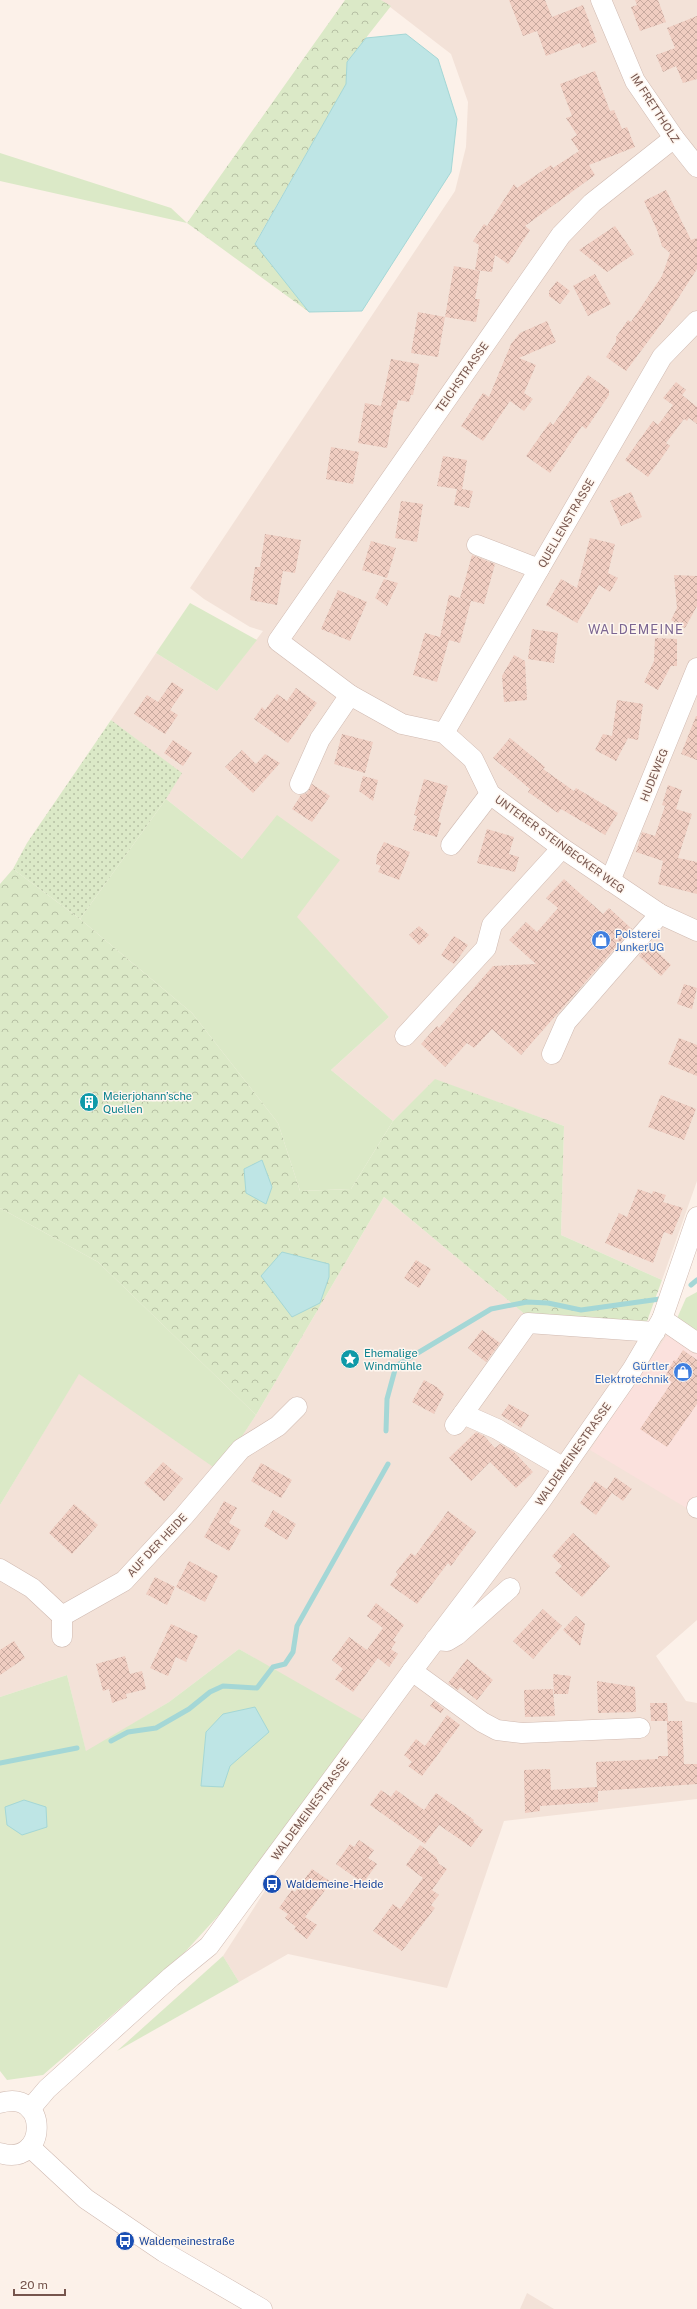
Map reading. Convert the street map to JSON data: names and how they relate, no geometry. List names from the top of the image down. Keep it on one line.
{"streets":{"street":["IM FRETTHOLZ","TEICHSTRASSE","QUELLENSTRASSE","HUDEWEG","UNTERER STEINBECKER WEG","WALDEMEINESTRASSE","AUF DER HEIDE"]},"crossings":[["IM FRETTHOLZ","TEICHSTRASSE"],["TEICHSTRASSE","UNTERER STEINBECKER WEG"],["QUELLENSTRASSE","UNTERER STEINBECKER WEG"],["HUDEWEG","UNTERER STEINBECKER WEG"]],"districts":["WALDEMEINE"],"places":{"shop":["Polsterei JunkerUG","Gürtler Elektrotechnik"],"building":["Meierjohann’sche Quellen"],"place":["Ehemalige Windmühle"],"bus stop":["Waldemeine-Heide","Waldemeinestraße"]},"scale_bar":"20 m"}
